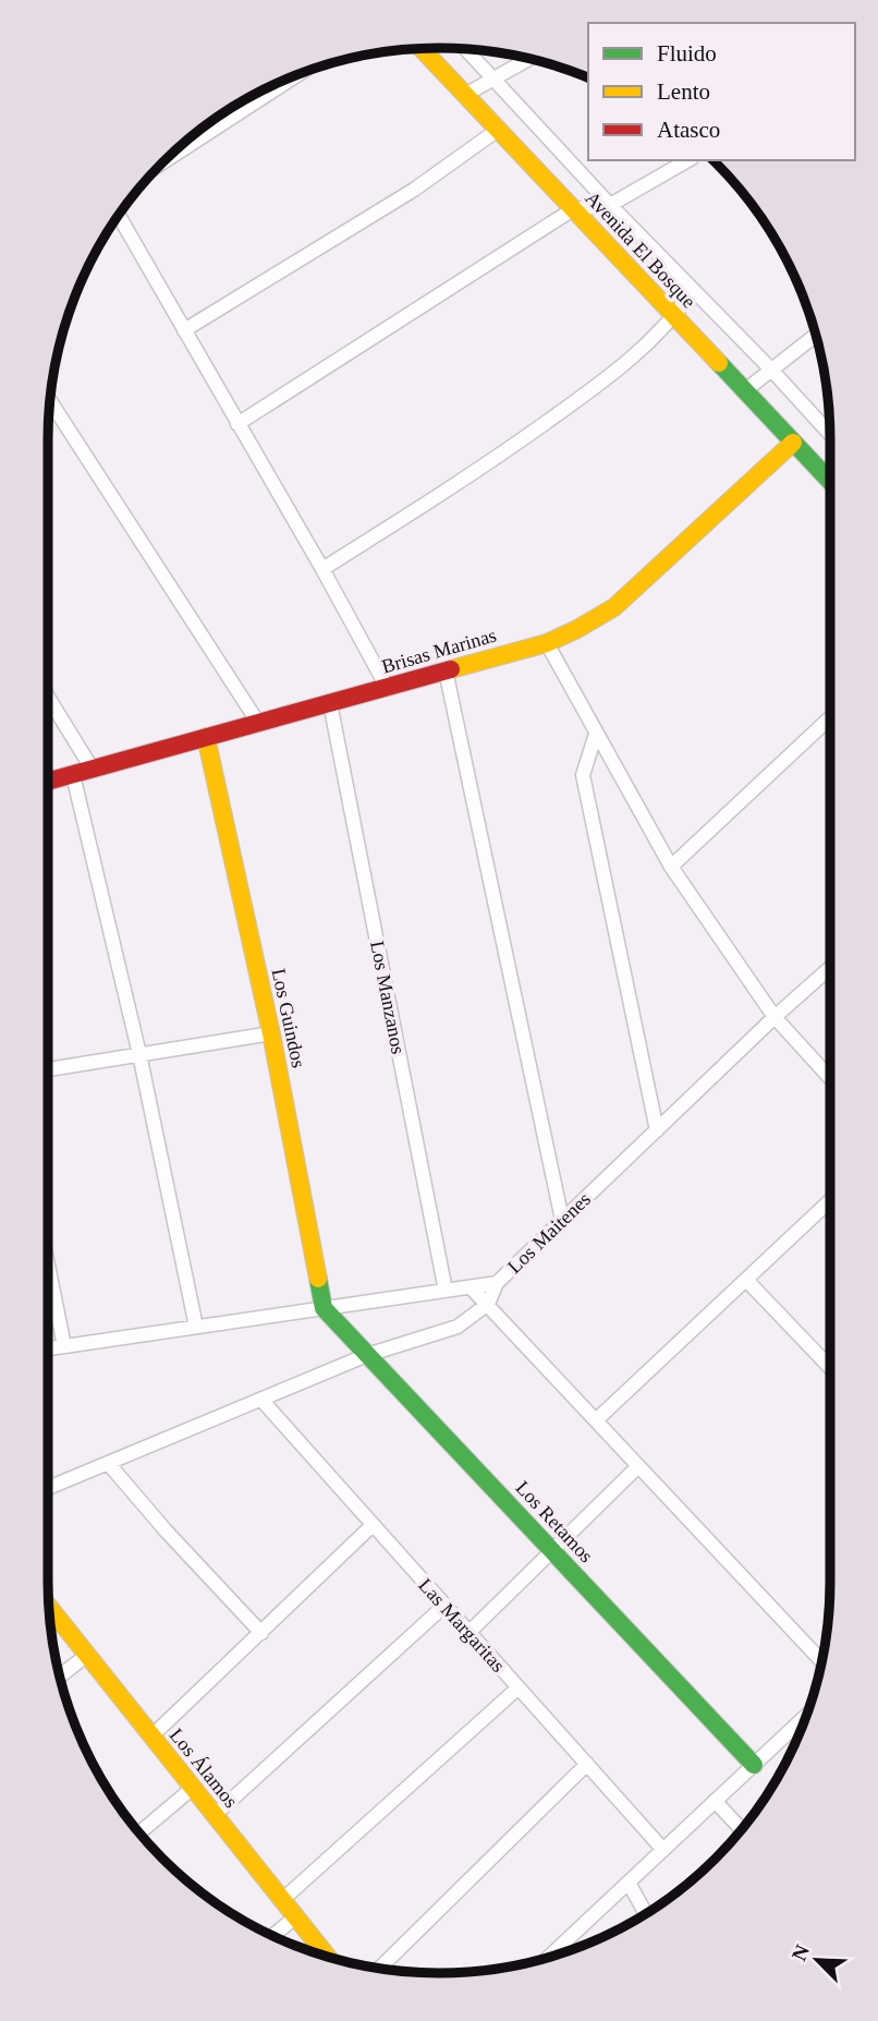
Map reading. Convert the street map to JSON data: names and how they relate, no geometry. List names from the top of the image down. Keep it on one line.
{"streets":{"street":["Avenida El Bosque","Brisas Marinas","Los Manzanos","Los Guindos","Los Maitenes","Los Retamos","Las Margaritas","Los Álamos"]},"crossings":[["Avenida El Bosque","Brisas Marinas"],["Brisas Marinas","Los Manzanos"],["Brisas Marinas","Los Guindos"],["Los Manzanos","Los Maitenes"],["Los Guindos","Los Maitenes"],["Los Guindos","Los Retamos"],["Los Maitenes","Los Retamos"]],"legend":["Fluido","Lento","Atasco"],"north":"top left"}
